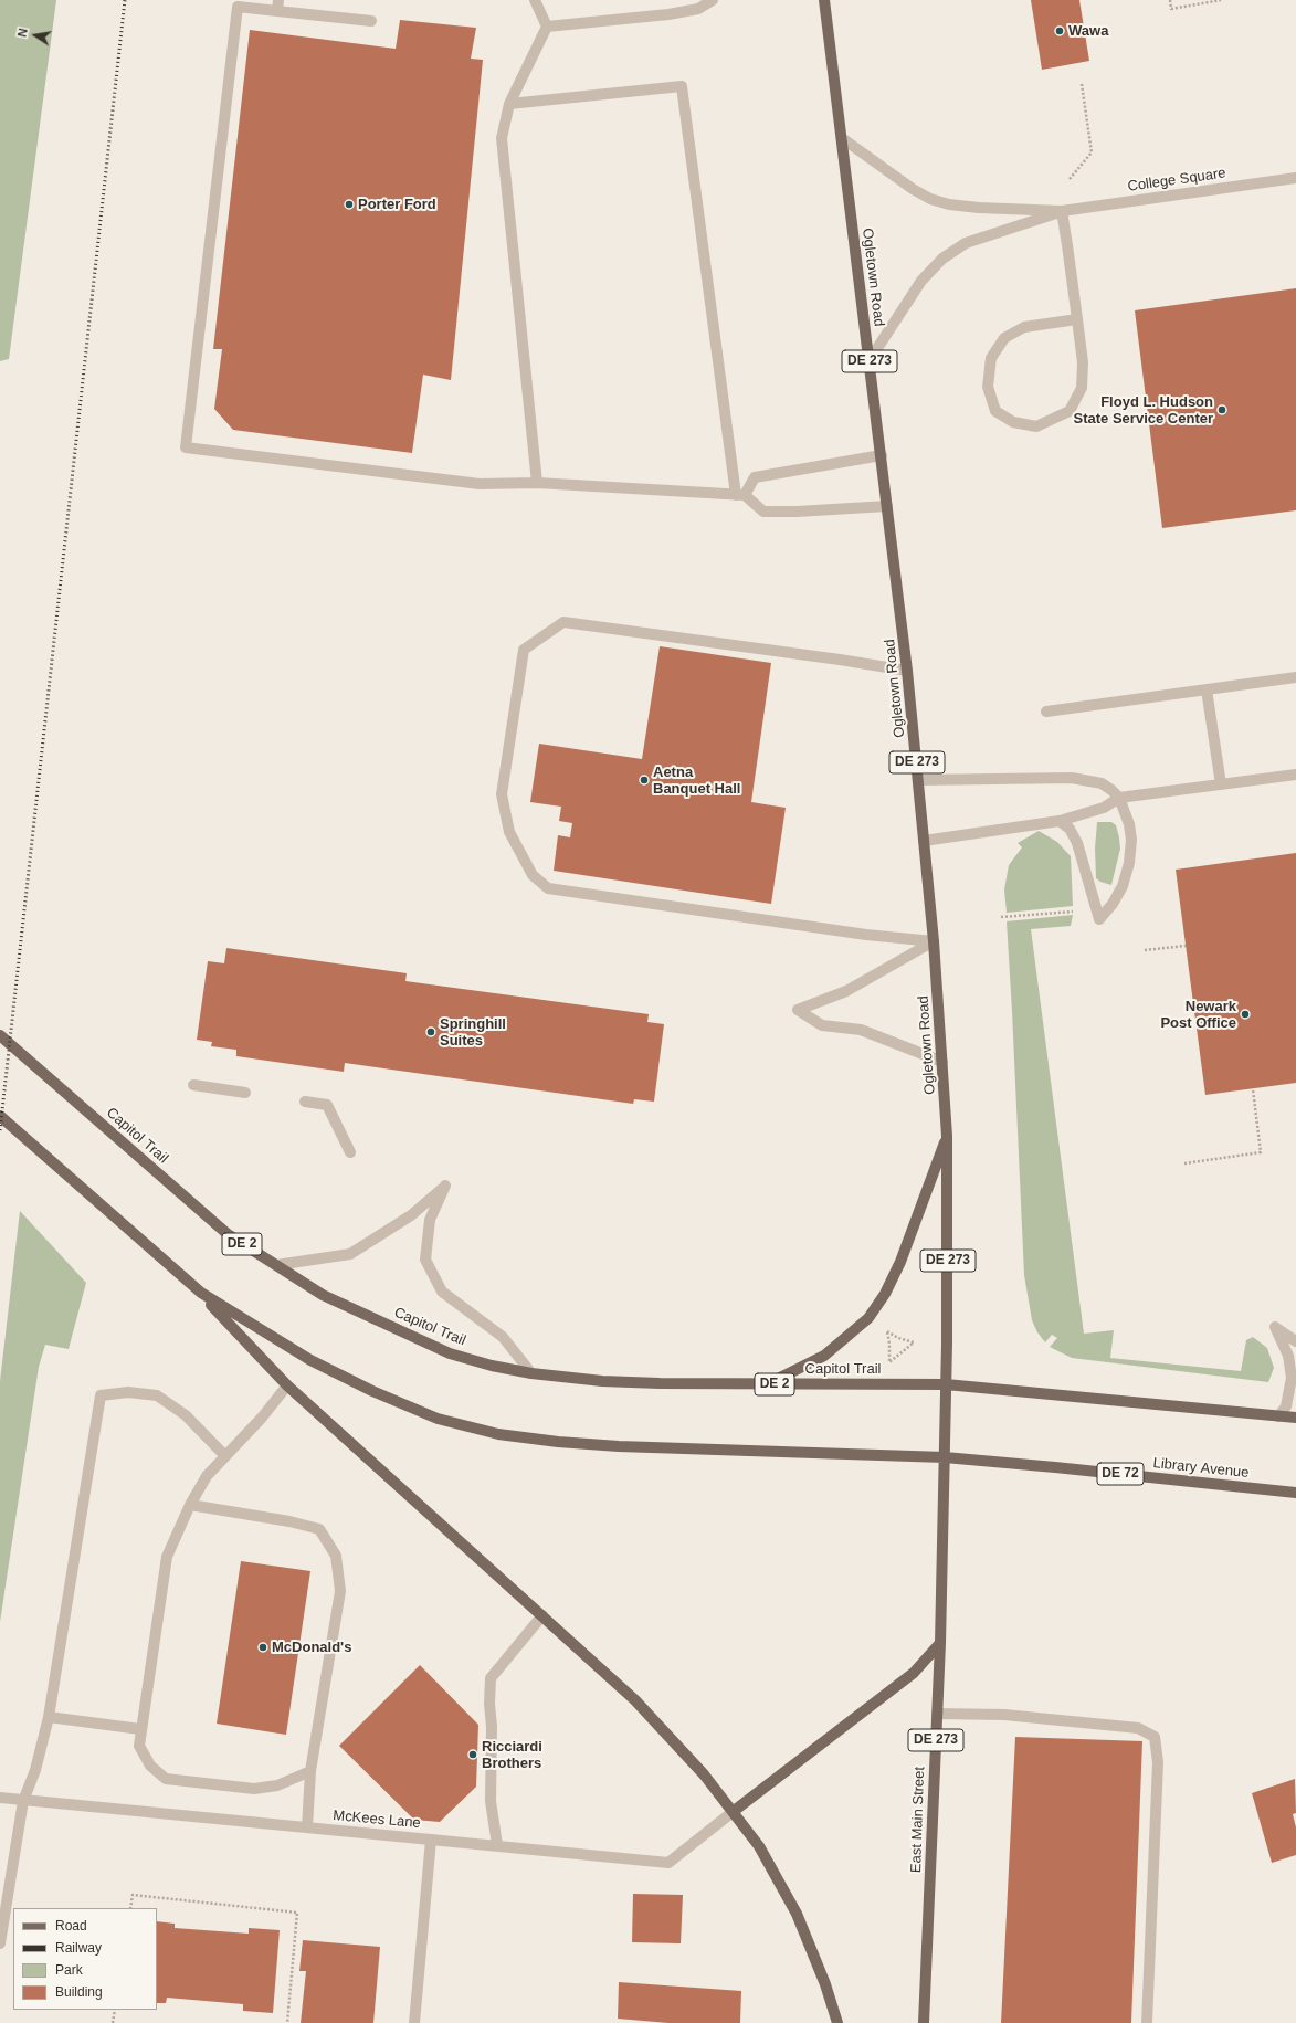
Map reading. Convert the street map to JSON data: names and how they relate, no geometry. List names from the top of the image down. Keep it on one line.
{"streets":{"main road":["Ogletown Road","DE 273","Capitol Trail","DE 2","Library Avenue","DE 72","East Main Street"],"street":["College Square","McKees Lane"]},"crossings":[["Ogletown Road","Capitol Trail"],["Ogletown Road","Library Avenue"],["Ogletown Road","East Main Street"],["Library Avenue","East Main Street"]],"places":["Wawa","Porter Ford","Floyd L. Hudson State Service Center","Aetna Banquet Hall","Newark Post Office","Springhill Suites","McDonald's","Ricciardi Brothers"],"legend":["Road","Railway","Park","Building"],"north":"left"}
